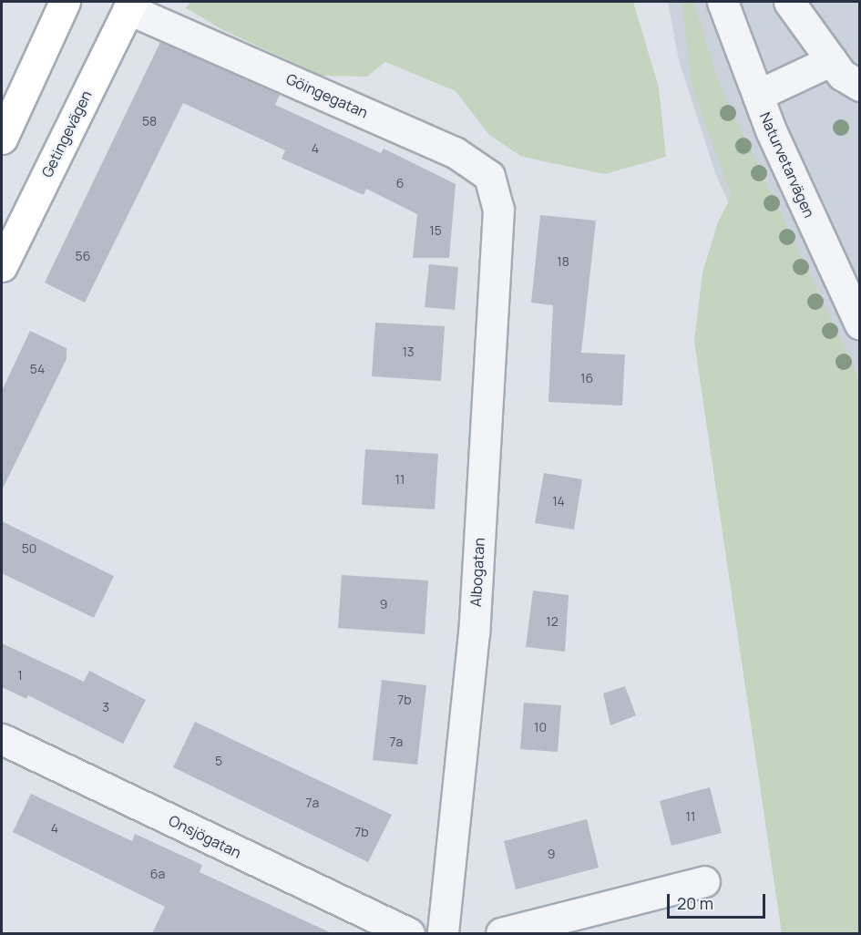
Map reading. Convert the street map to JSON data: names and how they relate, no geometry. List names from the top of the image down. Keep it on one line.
{"streets":{"main road":["Getingevägen"],"street":["Göingegatan","Naturvetarvägen","Albogatan","Onsjögatan"]},"crossings":[["Göingegatan","Getingevägen"],["Göingegatan","Albogatan"]],"house_numbers":["58","4","6","15","56","18","13","54","16","11","14","50","9","12","1","7b","3","10","7a","5","7a","11","4","7b","9","6a"],"scale_bar":"20 m"}
